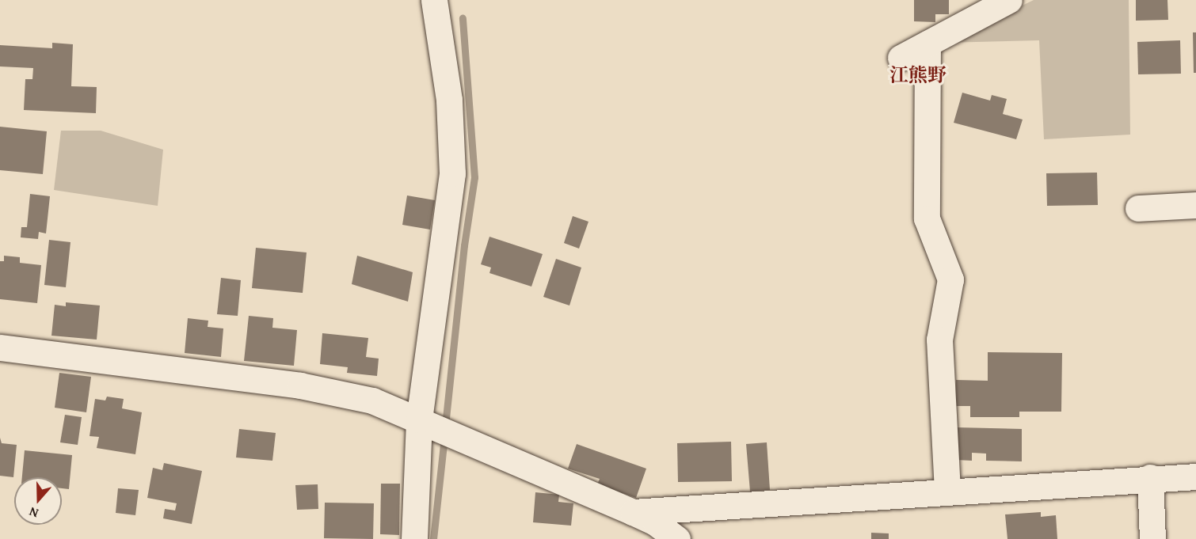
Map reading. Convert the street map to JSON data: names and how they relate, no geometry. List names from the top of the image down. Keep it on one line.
{"districts":["江熊野"],"north":"bottom"}
